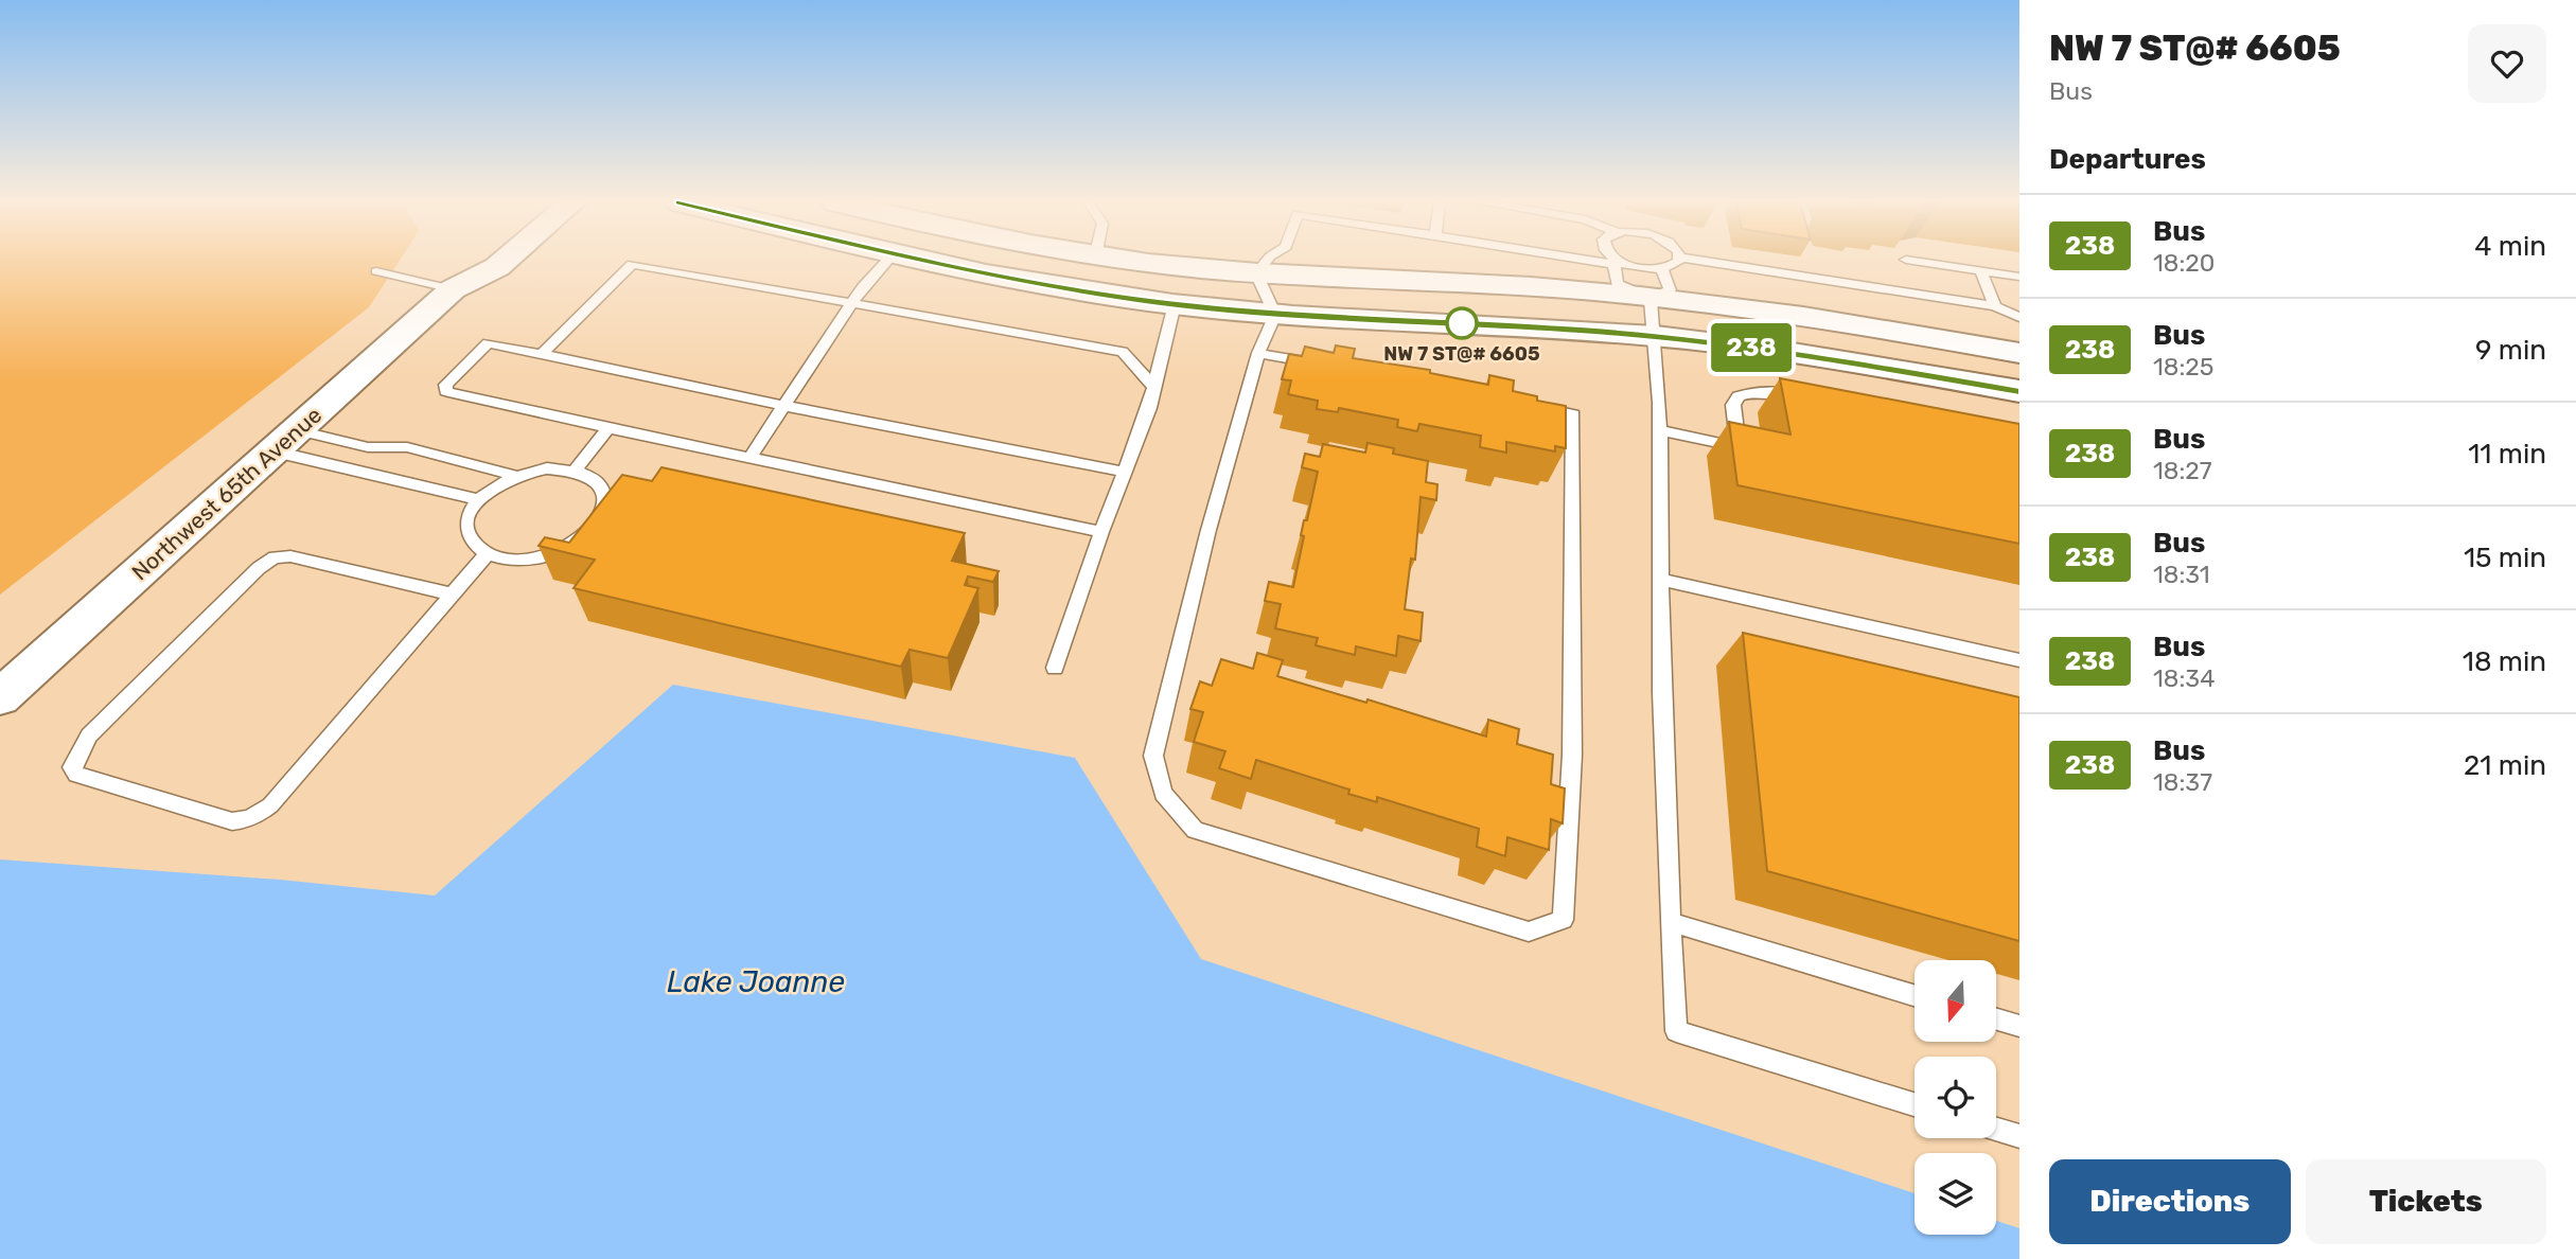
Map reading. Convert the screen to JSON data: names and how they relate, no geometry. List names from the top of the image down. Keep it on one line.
{"streets":{"main road":["Northwest 65th Avenue"]},"water":["Lake Joanne"],"places":["NW 7 ST@# 6605"],"lines":["bus line 238"],"north":"bottom","page":{"on_map":"238","heading":[["NW 7 ST@# 6605","Bus"],"Departures"],"list":[{"mark":"238","name":"Bus","note":"18:20","value":"4 min"},{"mark":"238","name":"Bus","note":"18:25","value":"9 min"},{"mark":"238","name":"Bus","note":"18:27","value":"11 min"},{"mark":"238","name":"Bus","note":"18:31","value":"15 min"},{"mark":"238","name":"Bus","note":"18:34","value":"18 min"},{"mark":"238","name":"Bus","note":"18:37","value":"21 min"}],"buttons":["Directions","Tickets"]}}
